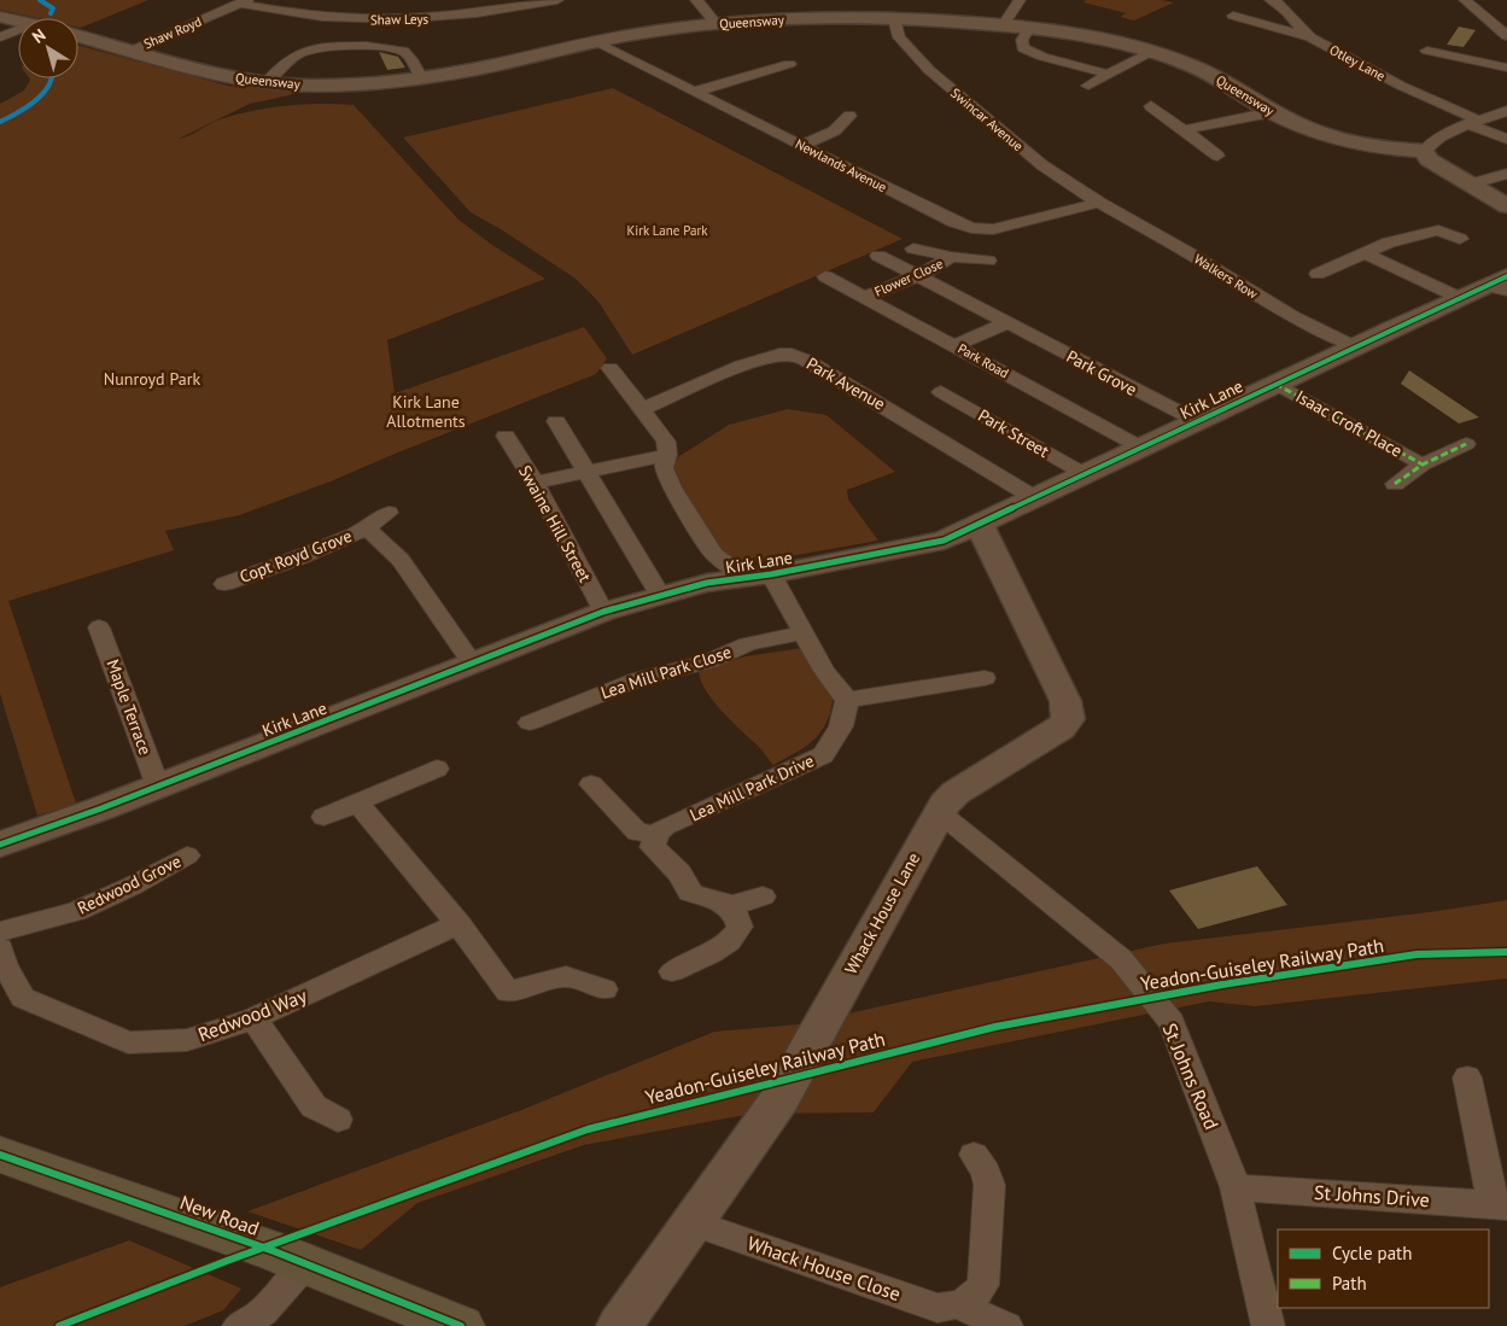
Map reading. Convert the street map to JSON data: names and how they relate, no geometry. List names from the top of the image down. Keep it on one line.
{"streets":{"main road":["New Road"],"street":["Shaw Leys","Queensway","Shaw Royd","Otley Lane","Swincar Avenue","Newlands Avenue","Walkers Row","Flower Close","Park Road","Park Grove","Park Avenue","Kirk Lane","Isaac Croft Place","Park Street","Swaine Hill Street","Copt Royd Grove","Lea Mill Park Close","Maple Terrace","Lea Mill Park Drive","Redwood Grove","Whack House Lane","Redwood Way","St Johns Road","St Johns Drive","Whack House Close"],"cycle path":["Yeadon-Guiseley Railway Path"]},"crossings":[["Shaw Leys","Shaw Royd"],["Queensway","Shaw Royd"],["Queensway","Swincar Avenue"],["Queensway","Newlands Avenue"],["Swincar Avenue","Newlands Avenue"],["Swincar Avenue","Walkers Row"],["Newlands Avenue","Walkers Row"],["Walkers Row","Kirk Lane"],["Flower Close","Park Road"],["Park Road","Kirk Lane"],["Park Grove","Kirk Lane"],["Park Avenue","Kirk Lane"],["Kirk Lane","Isaac Croft Place"],["Kirk Lane","Park Street"],["Kirk Lane","Swaine Hill Street"],["Kirk Lane","Copt Royd Grove"],["Kirk Lane","Maple Terrace"],["Kirk Lane","Whack House Lane"],["Whack House Lane","St Johns Road"],["Whack House Lane","Whack House Close"],["St Johns Road","St Johns Drive"]],"parks":["Kirk Lane Park","Nunroyd Park","Kirk Lane Allotments"],"legend":["Cycle path","Path"],"north":"top left"}
